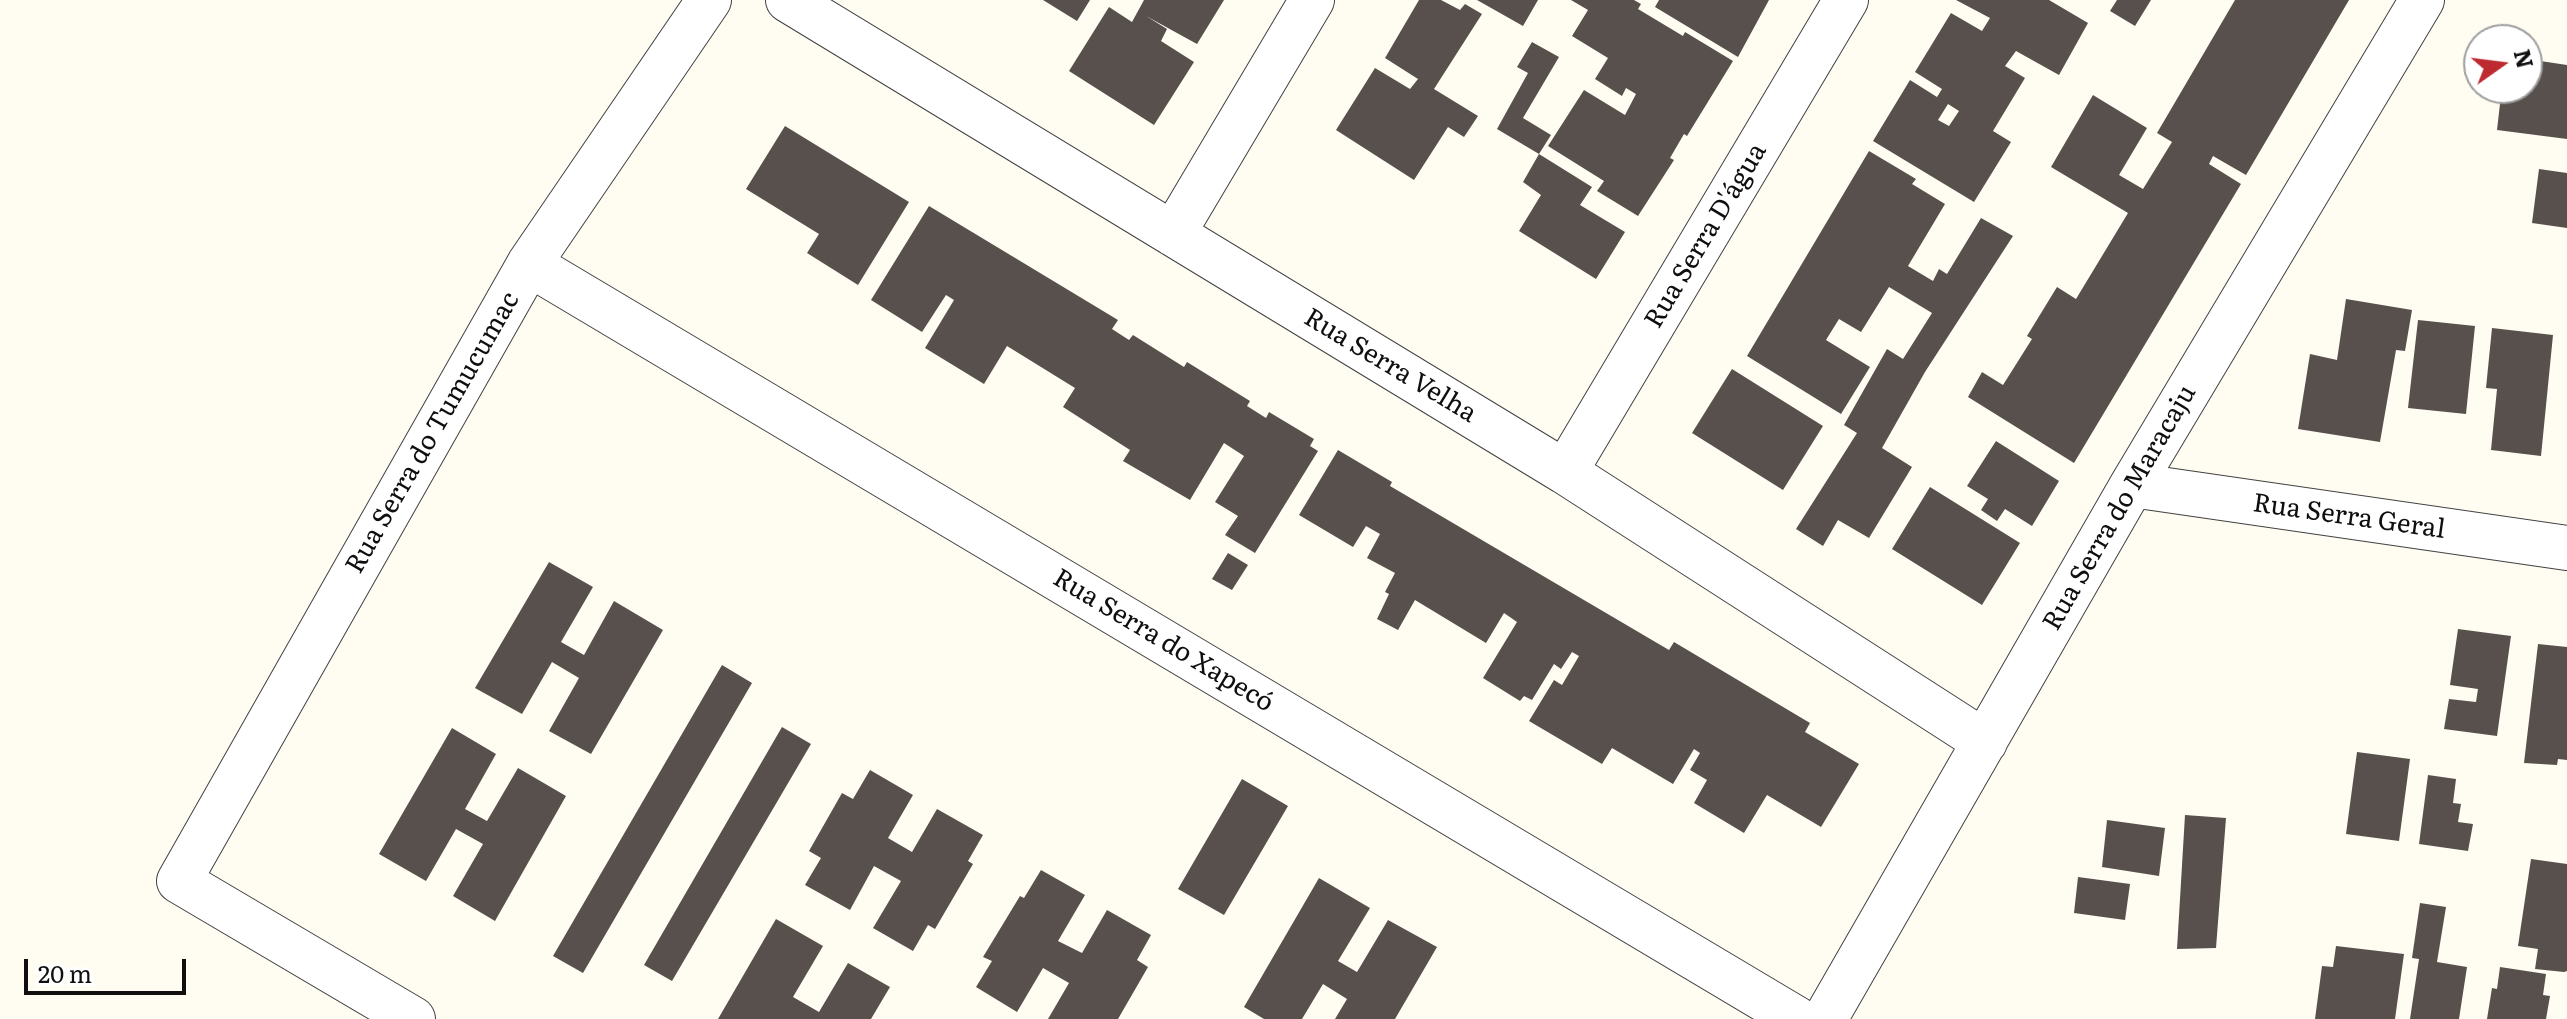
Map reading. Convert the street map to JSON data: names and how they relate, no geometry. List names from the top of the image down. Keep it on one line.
{"streets":{"street":["Rua Serra D'água","Rua Serra Velha","Rua Serra do Tumucumac","Rua Serra do Maracaju","Rua Serra Geral","Rua Serra do Xapecó"]},"crossings":[["Rua Serra D'água","Rua Serra Velha"],["Rua Serra Velha","Rua Serra do Maracaju"],["Rua Serra do Tumucumac","Rua Serra do Xapecó"],["Rua Serra do Maracaju","Rua Serra Geral"]],"scale_bar":"20 m","north":"right"}
